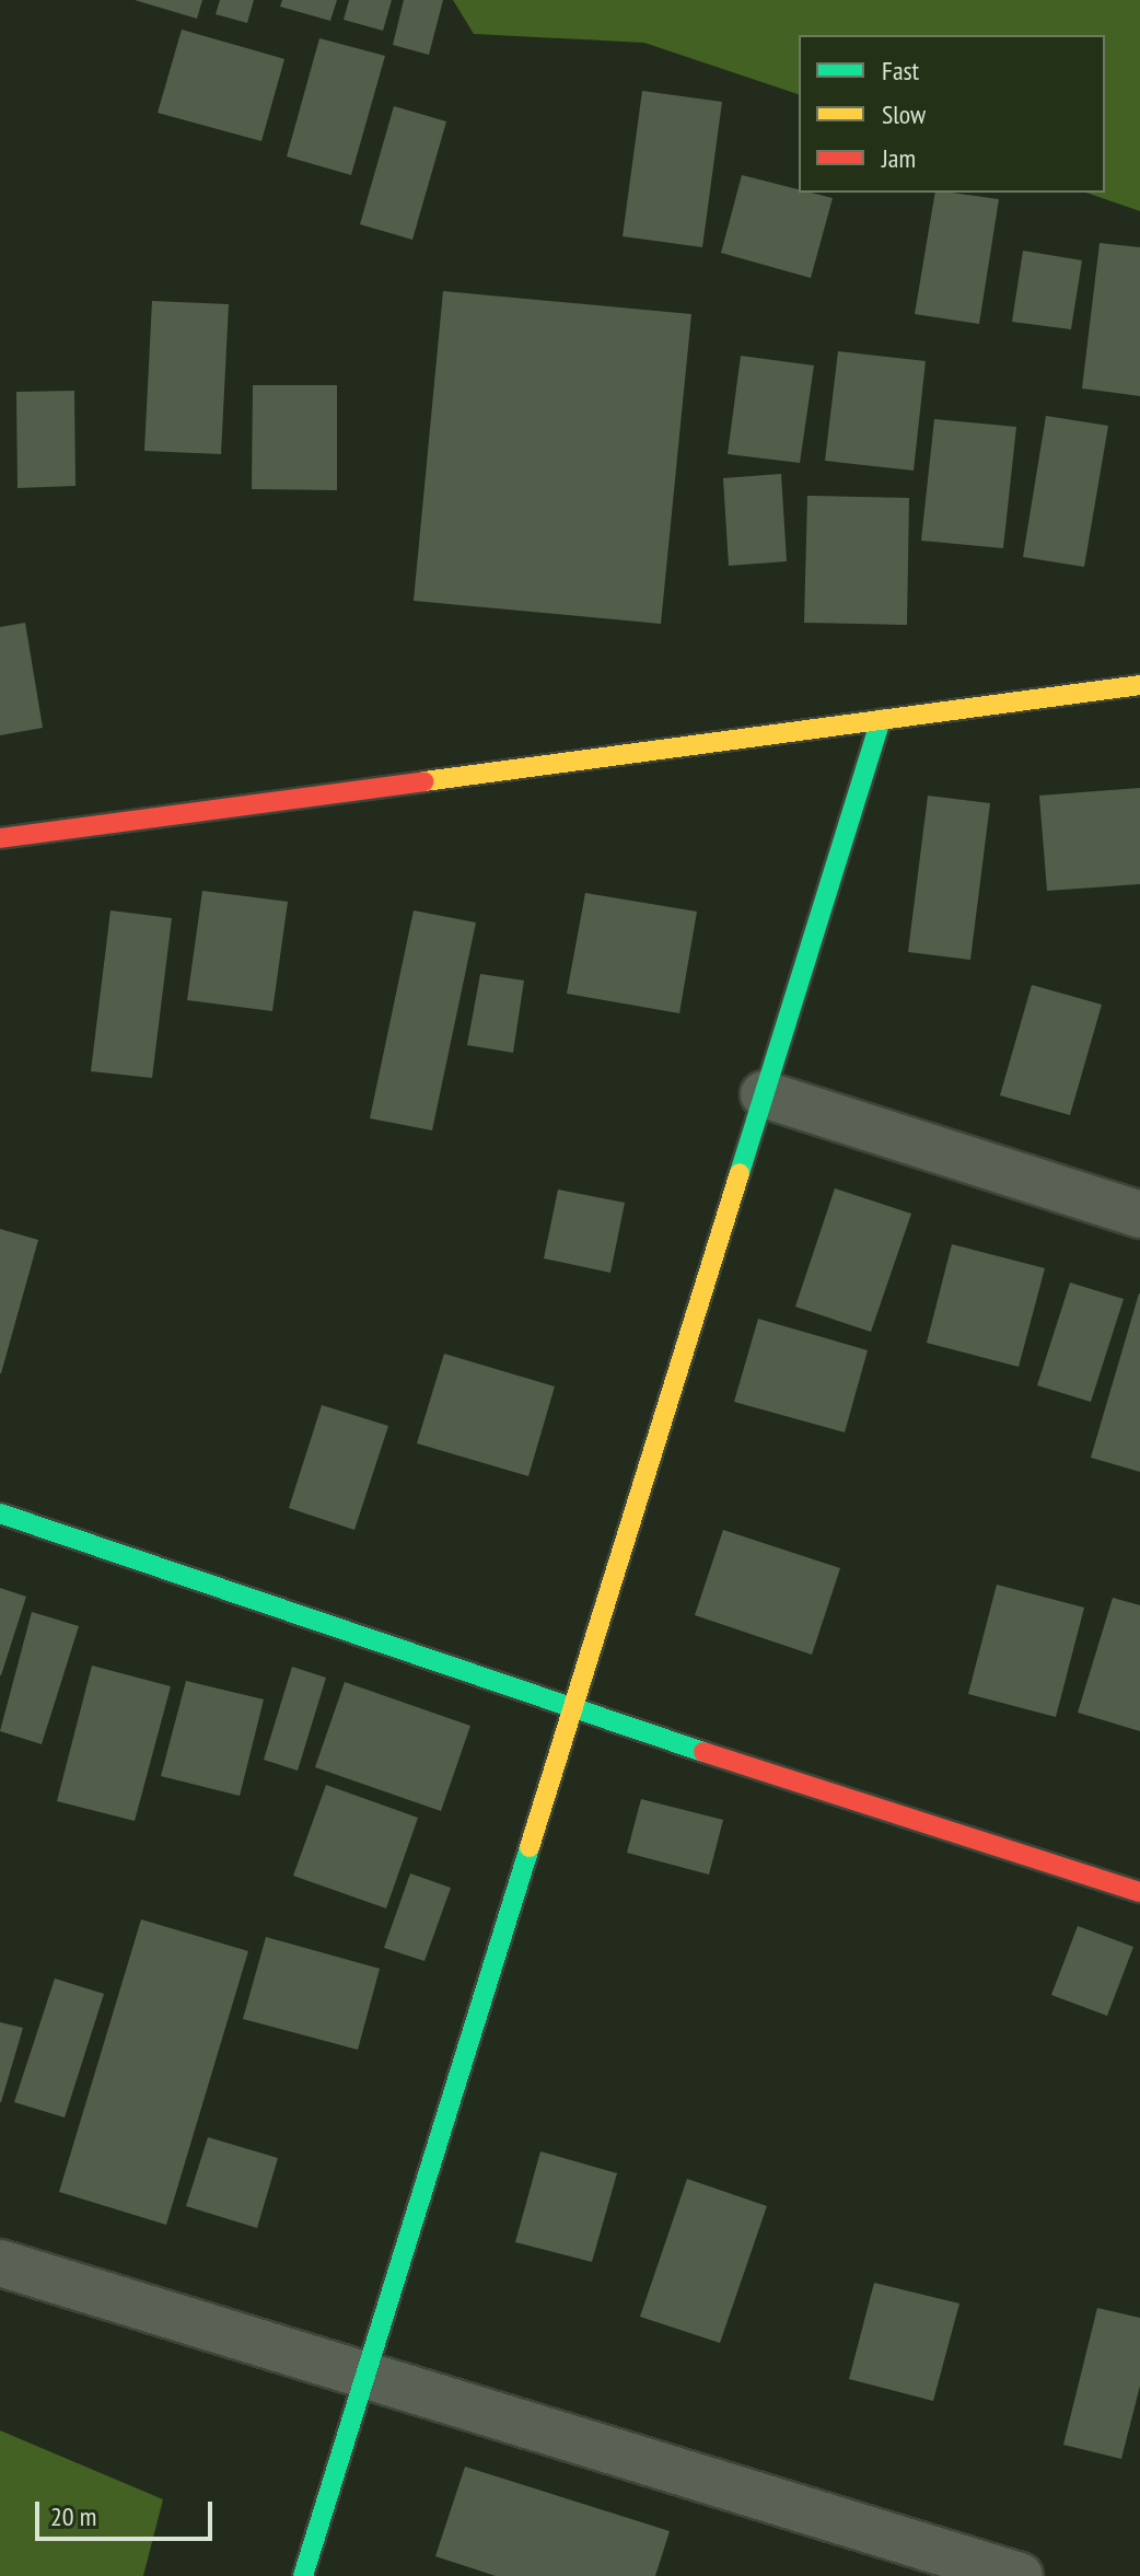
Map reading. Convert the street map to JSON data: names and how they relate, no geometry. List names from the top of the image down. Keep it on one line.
{"legend":["Fast","Slow","Jam"],"scale_bar":"20 m"}
